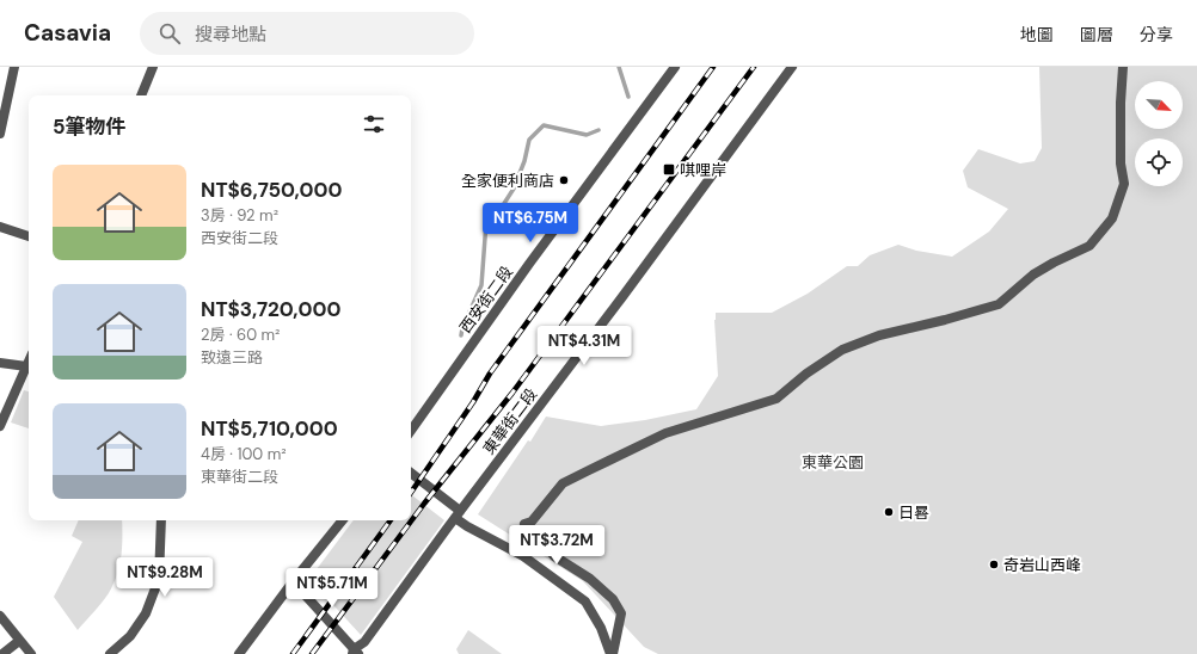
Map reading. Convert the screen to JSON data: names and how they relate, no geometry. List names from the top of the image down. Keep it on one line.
{"streets":{"street":["西安街二段","東華街二段"]},"parks":["東華公園"],"places":{"transit":["唭哩岸"],"other":["全家便利商店","日晷","奇岩山西峰"]},"north":"bottom right","page":{"header":"Casavia","search":"搜尋地點","nav":["地圖","圖層","分享"],"heading":"5筆物件","list":[{"name":"NT$6,750,000","note":"3房 · 92 m² · 西安街二段"},{"name":"NT$3,720,000","note":"2房 · 60 m² · 致遠三路"},{"name":"NT$5,710,000","note":"4房 · 100 m² · 東華街二段"}],"price":["NT$6.75M","NT$4.31M","NT$3.72M","NT$9.28M","NT$5.71M"]}}
